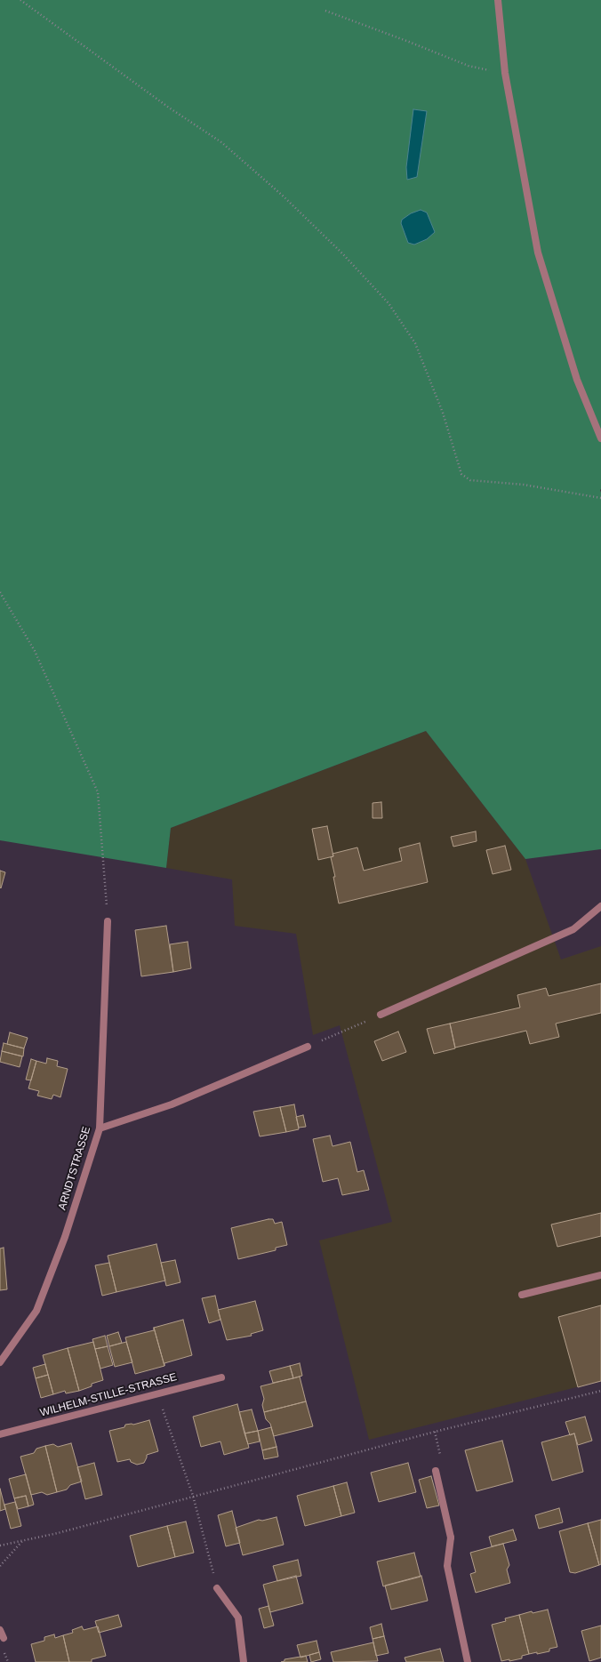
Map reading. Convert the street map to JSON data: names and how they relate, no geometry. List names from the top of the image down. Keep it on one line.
{"streets":{"street":["ARNDTSTRASSE","WILHELM-STILLE-STRASSE"]}}
